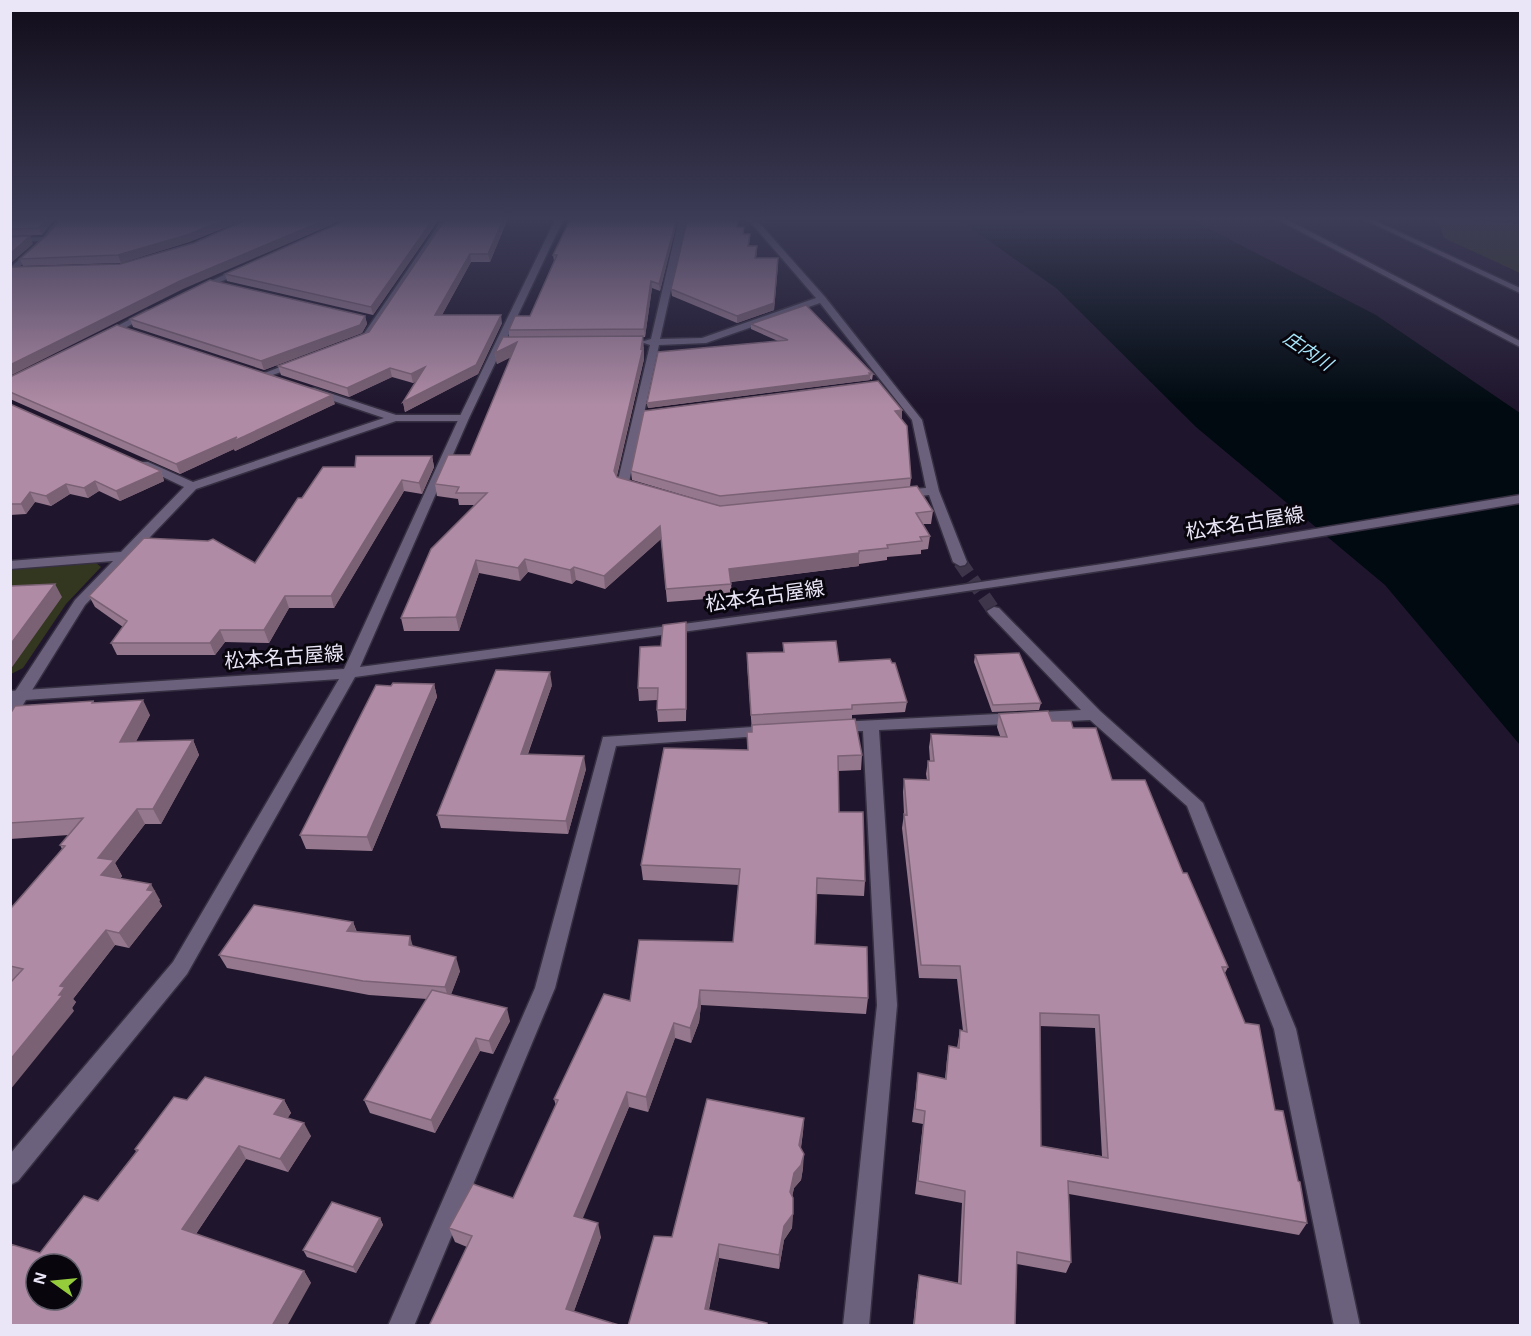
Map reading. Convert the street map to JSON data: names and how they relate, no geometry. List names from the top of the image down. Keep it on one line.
{"streets":{"street":["松本名古屋線"]},"water":["庄内川"],"north":"left"}
